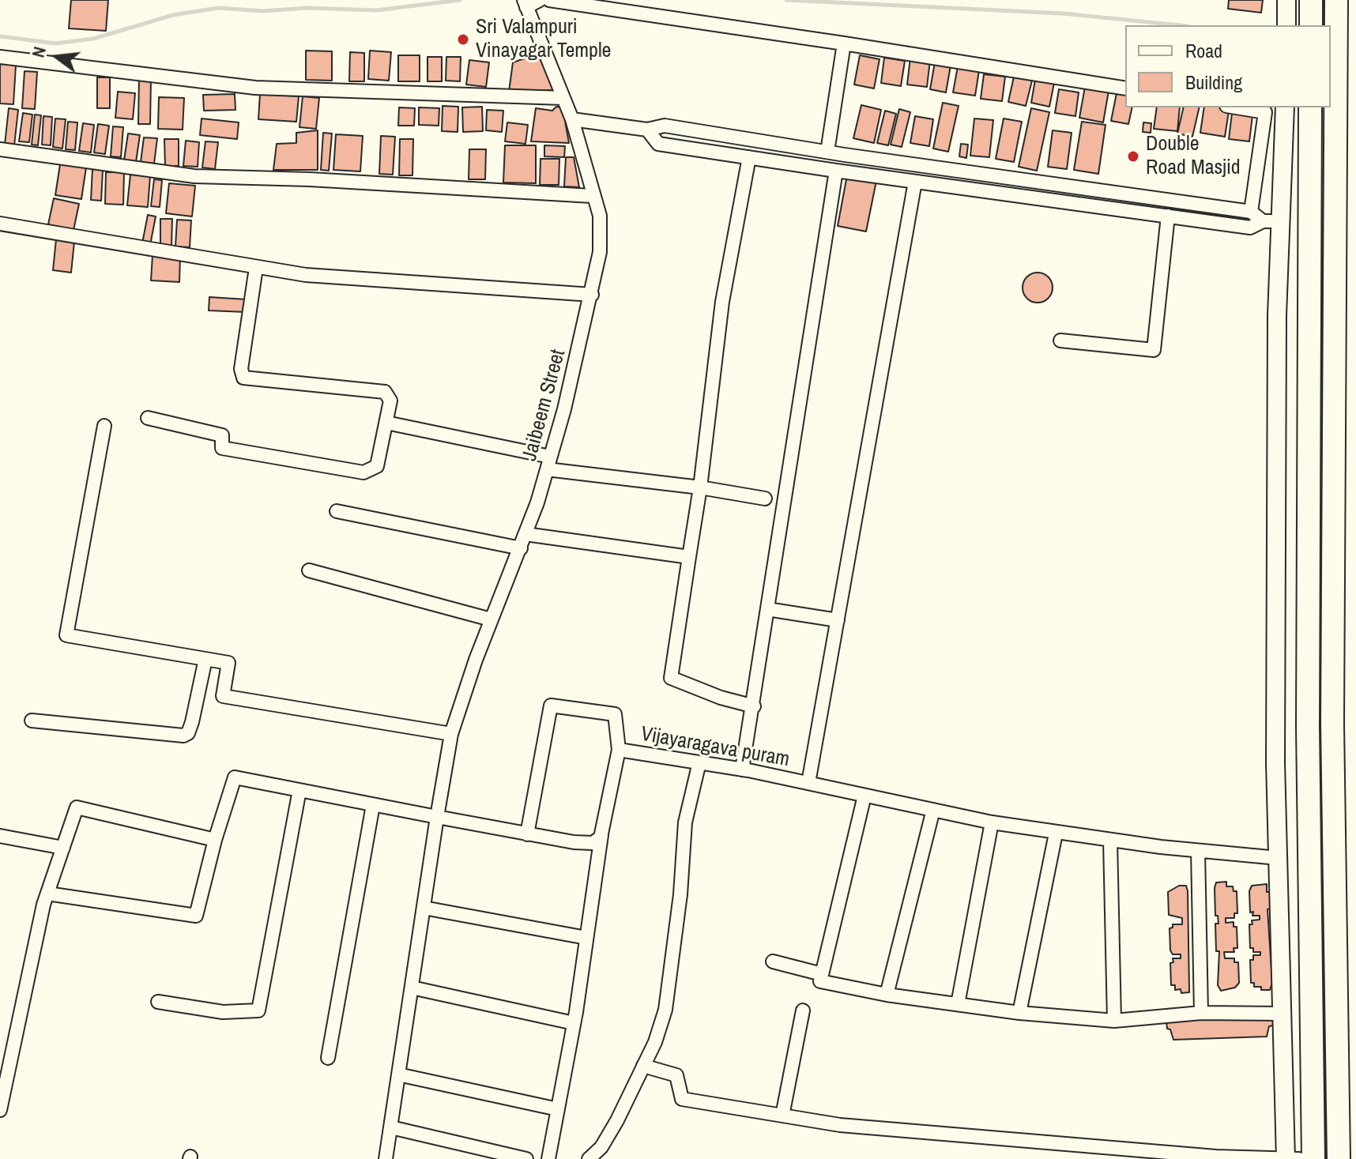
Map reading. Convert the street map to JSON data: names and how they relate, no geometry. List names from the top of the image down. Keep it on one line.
{"streets":{"street":["Jaibeem Street","Vijayaragava puram"]},"places":["Sri Valampuri Vinayagar Temple","Double Road Masjid"],"legend":["Road","Building"],"north":"left"}
